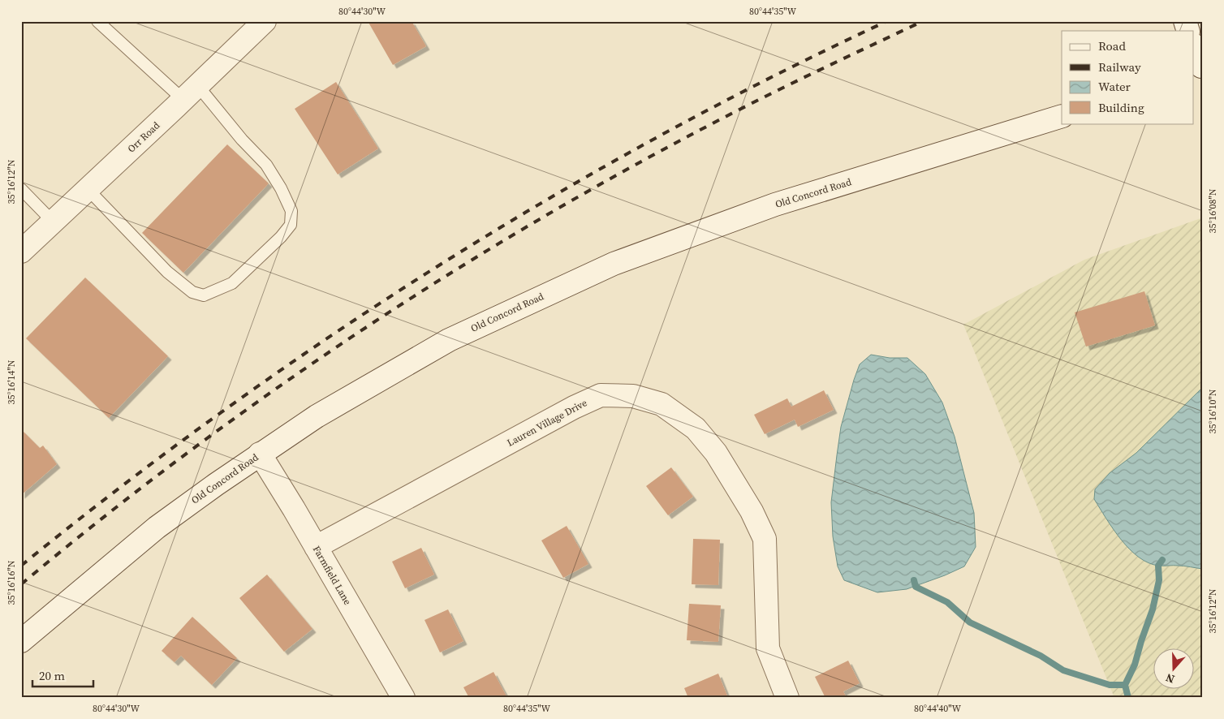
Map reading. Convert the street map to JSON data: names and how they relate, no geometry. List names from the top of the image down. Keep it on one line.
{"streets":{"street":["Orr Road","Old Concord Road","Lauren Village Drive","Farmfield Lane"]},"crossings":[["Old Concord Road","Farmfield Lane"],["Lauren Village Drive","Farmfield Lane"]],"legend":["Road","Railway","Water","Building"],"scale_bar":"20 m","north":"bottom","coordinates":["80°44'30\"W","80°44'35\"W","35°16'12\"N","35°16'08\"N","35°16'14\"N","35°16'10\"N","35°16'16\"N","80°44'40\"W"]}
